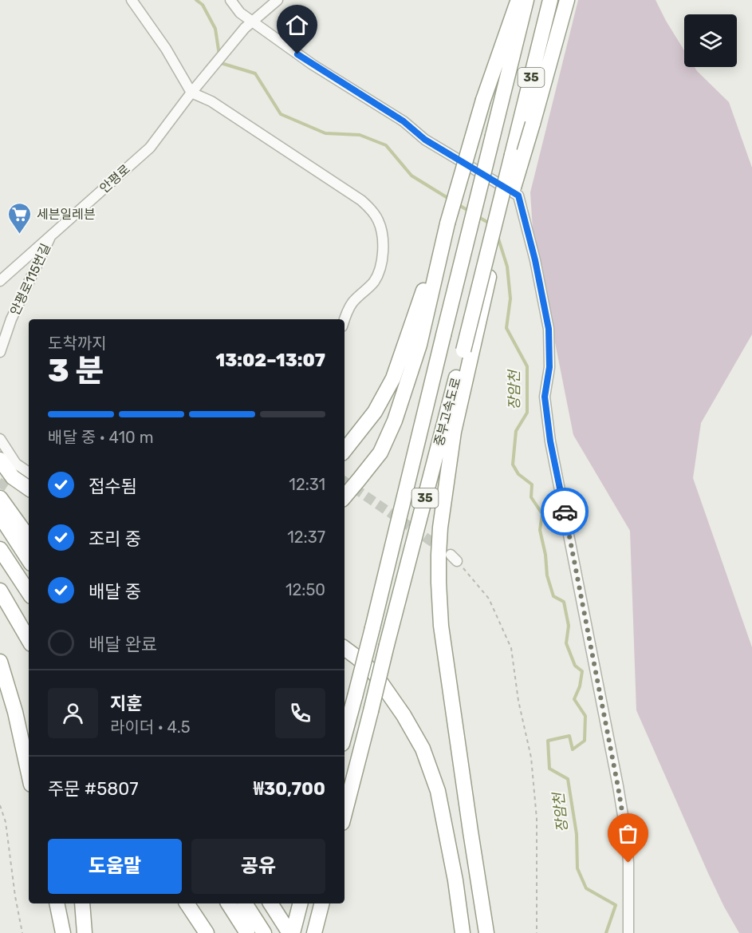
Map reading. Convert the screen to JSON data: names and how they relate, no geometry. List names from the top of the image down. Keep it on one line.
{"streets":{"highway":["35","중부고속도로"],"street":["안평로","안평로115번길"]},"crossings":[["안평로","안평로115번길"]],"water":["장암천"],"places":{"supermarket":["세븐일레븐"]},"page":{"heading":["3 분","도착까지","13:02–13:07"],"panel":["지훈","라이더 · 4.5","주문 #5807","₩30,700"],"bar":"배달 중 · 410 m","list":[["접수됨","12:31"],["조리 중","12:37"],["배달 중","12:50"],"배달 완료"],"buttons":["도움말","공유"]}}
